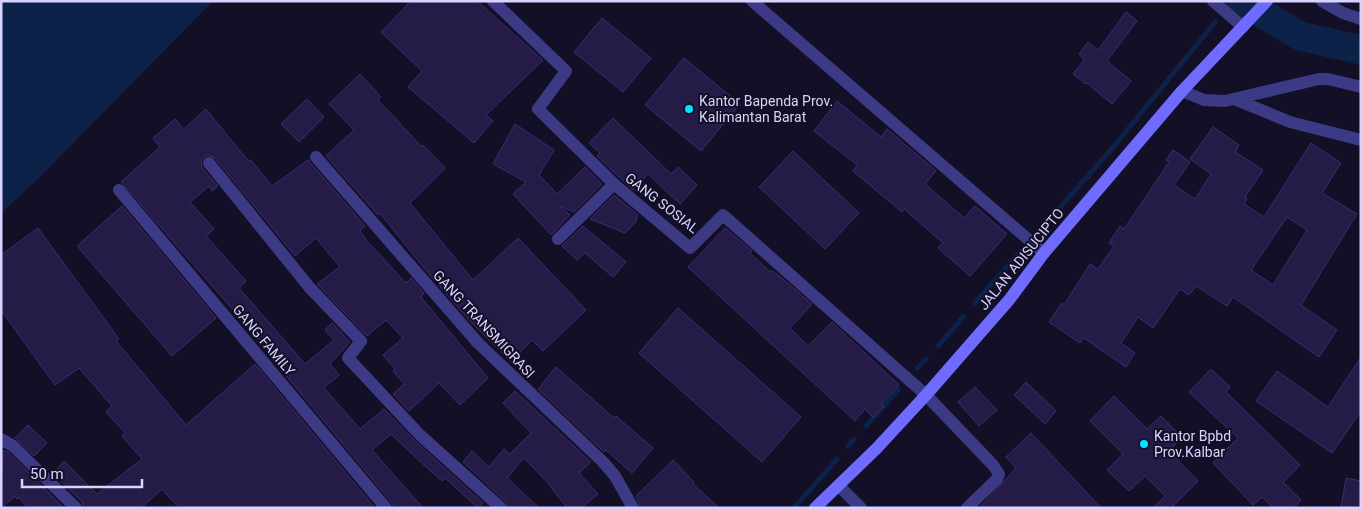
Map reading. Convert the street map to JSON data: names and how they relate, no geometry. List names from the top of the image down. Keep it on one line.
{"streets":{"main road":["JALAN ADISUCIPTO"],"street":["GANG SOSIAL","GANG TRANSMIGRASI","GANG FAMILY"]},"crossings":[["GANG SOSIAL","JALAN ADISUCIPTO"]],"places":["Kantor Bapenda Prov. Kalimantan Barat","Kantor Bpbd Prov.Kalbar"],"scale_bar":"50 m"}
